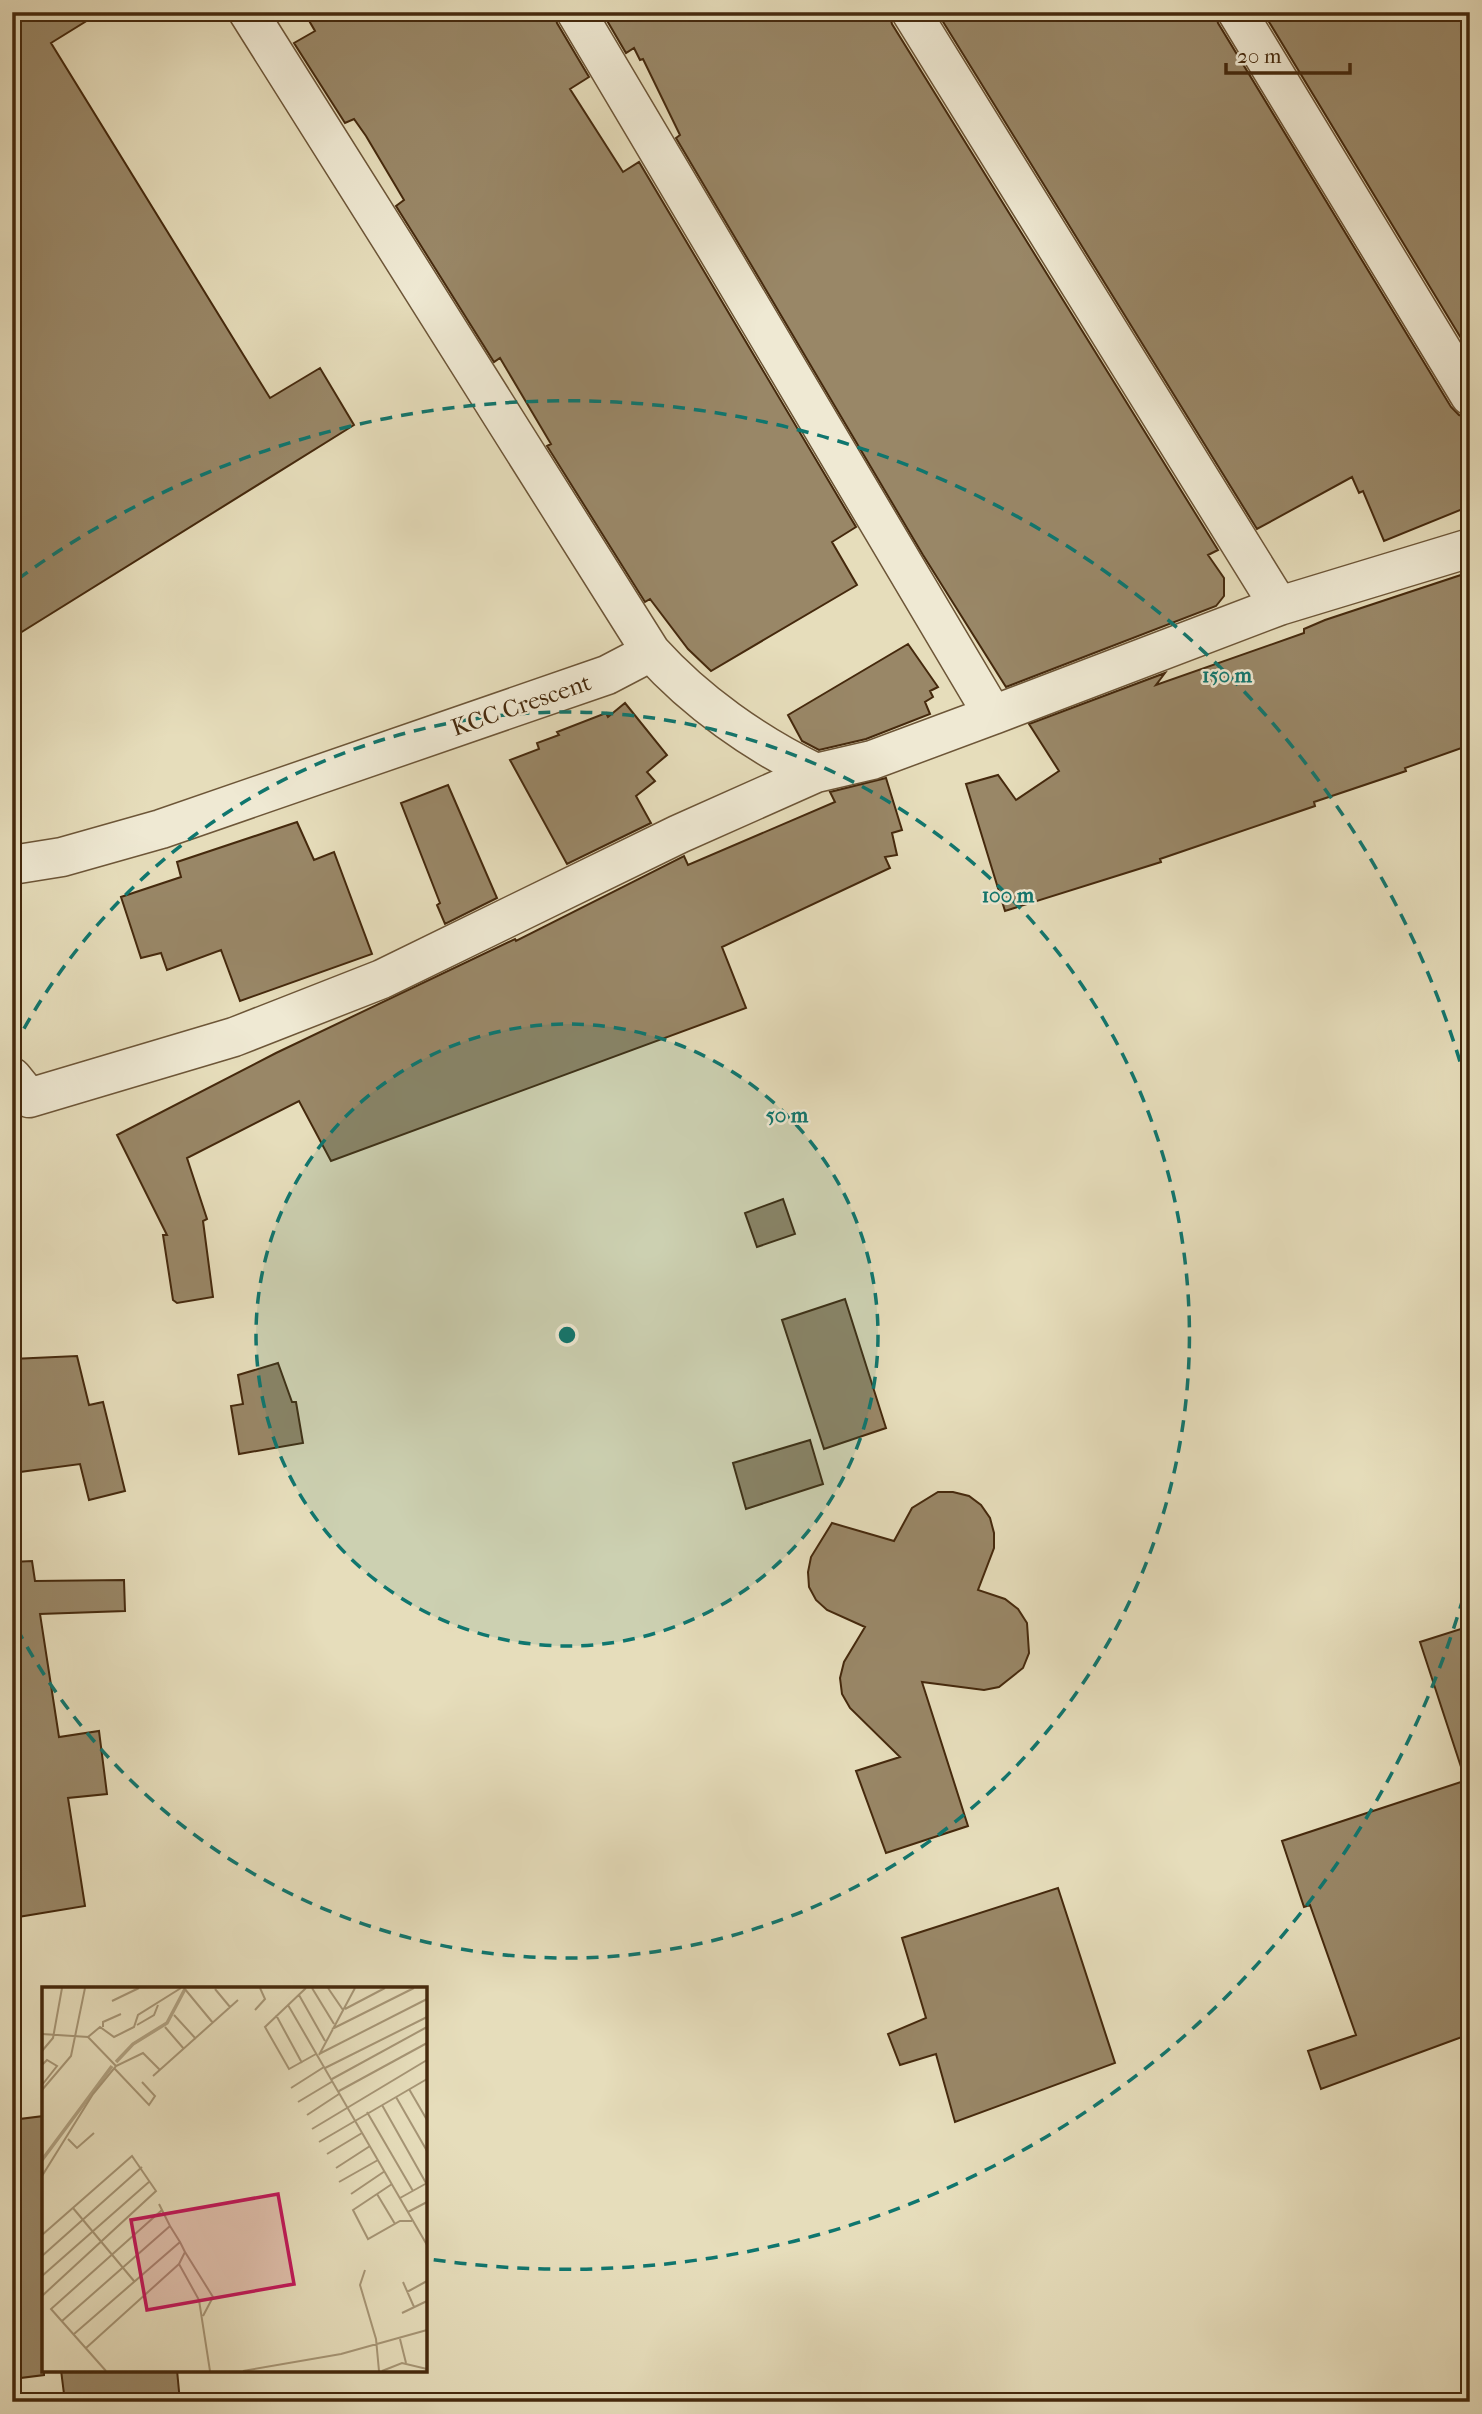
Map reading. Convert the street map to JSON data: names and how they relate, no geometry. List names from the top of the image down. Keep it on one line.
{"streets":{"street":["KCC Crescent"]},"scale_bar":"20 m","rings":["150 m","100 m","50 m"]}
